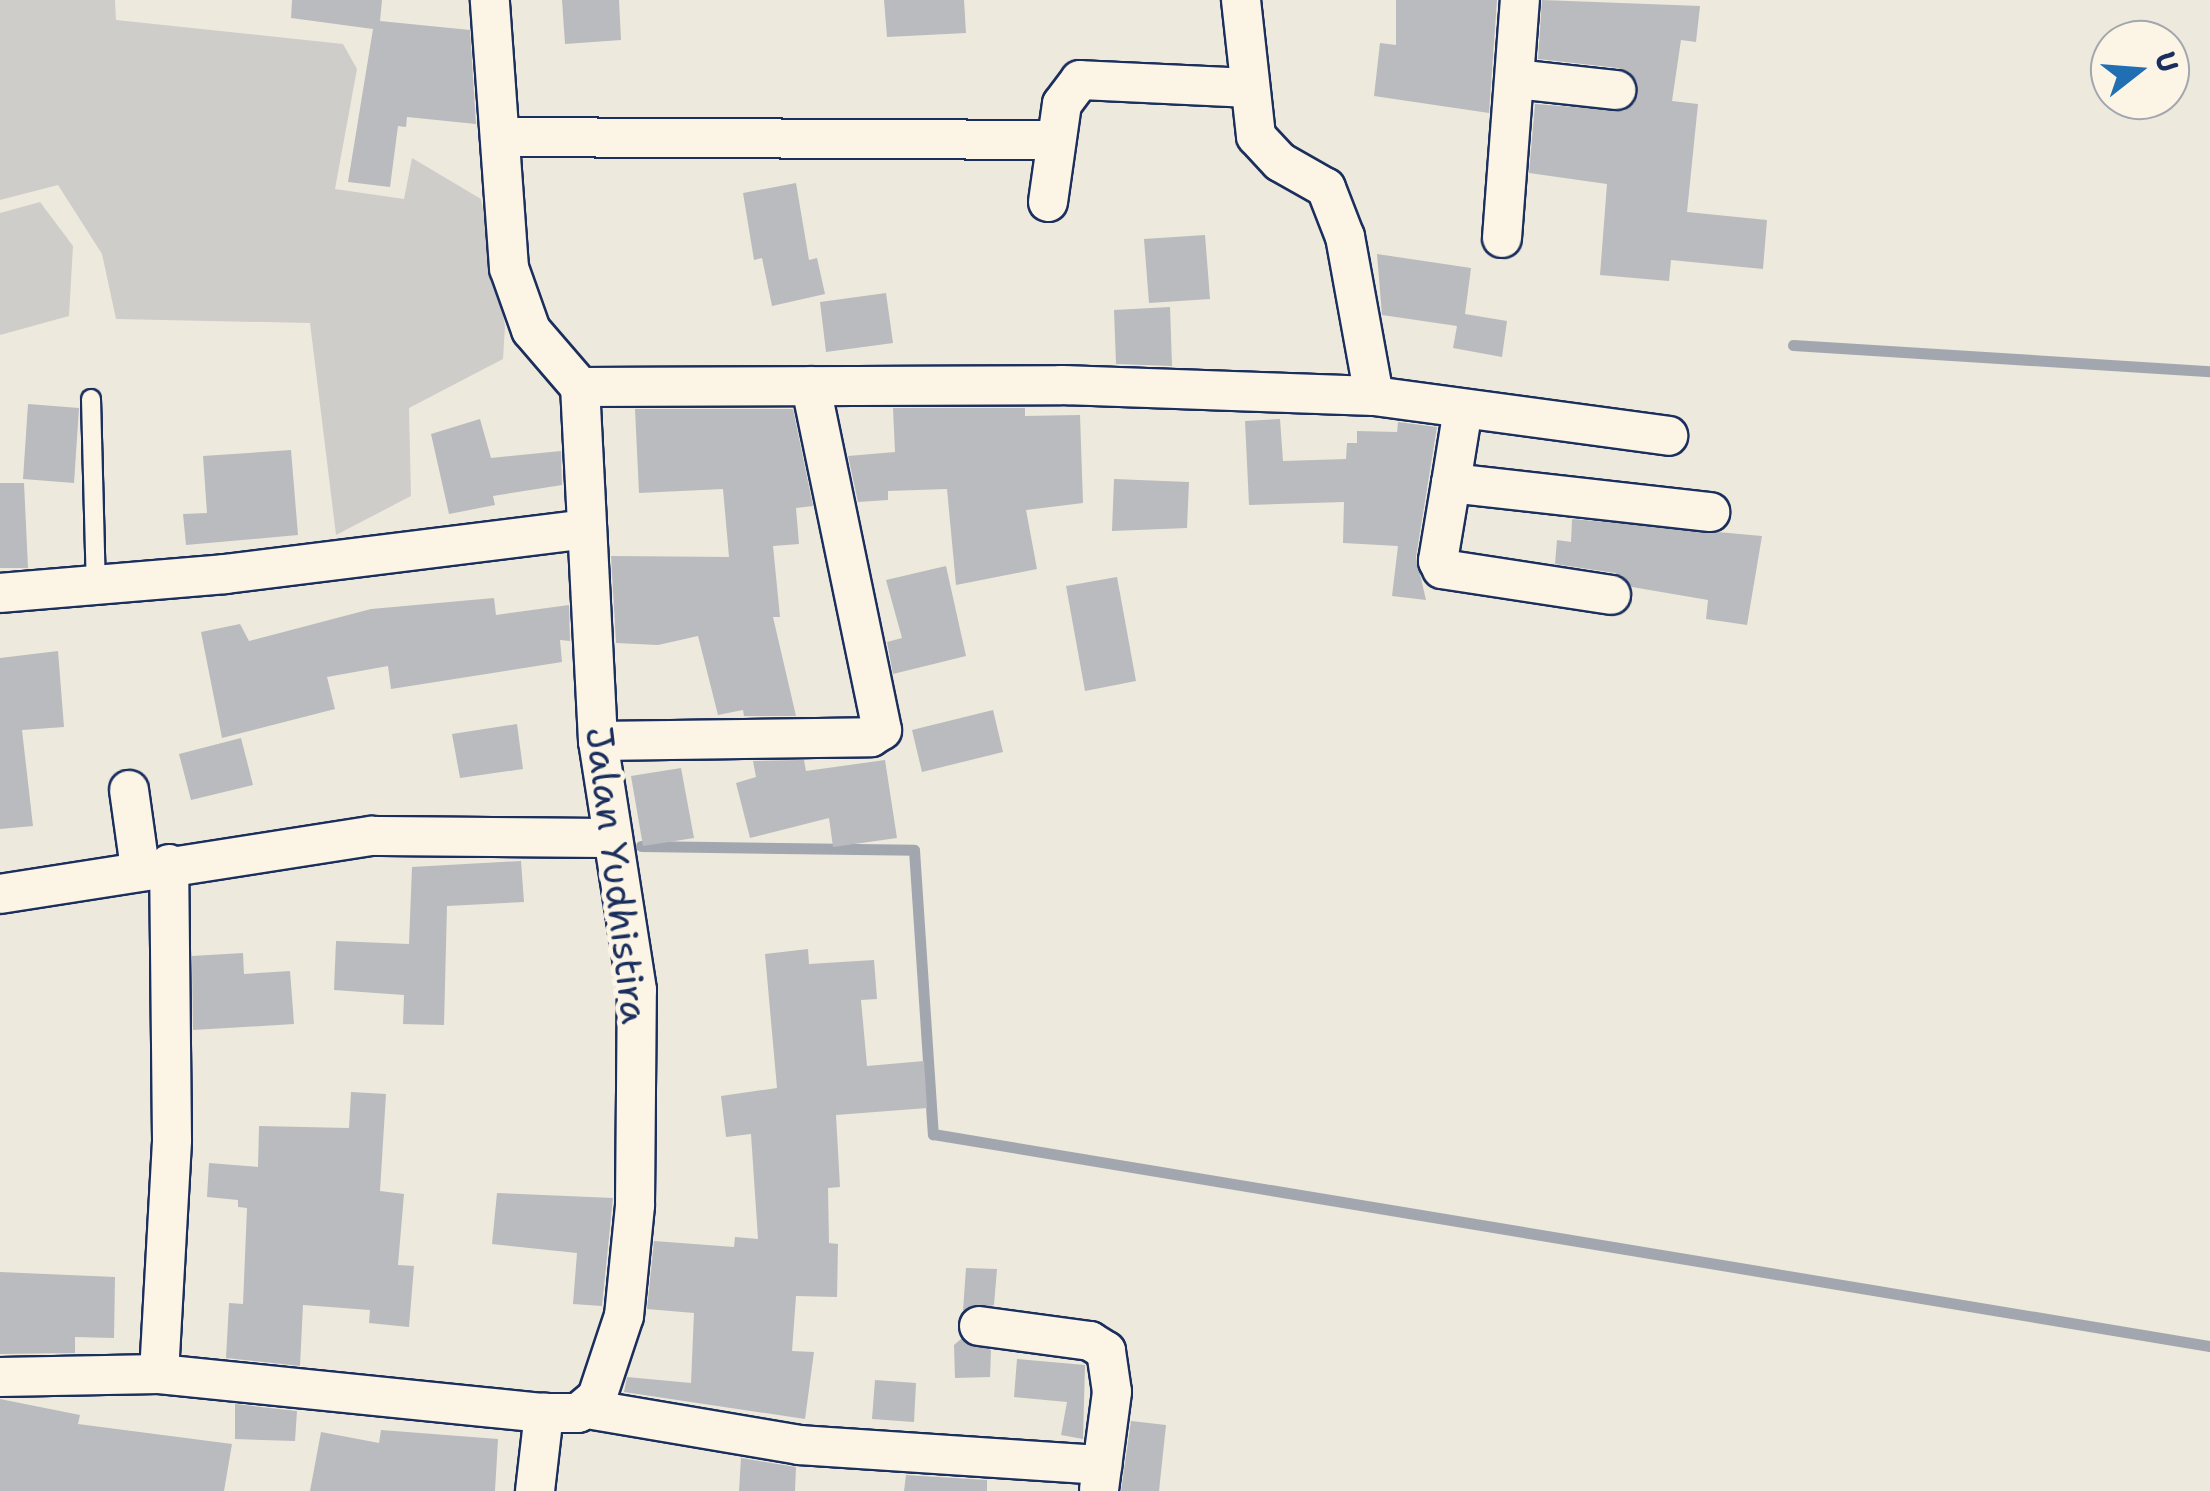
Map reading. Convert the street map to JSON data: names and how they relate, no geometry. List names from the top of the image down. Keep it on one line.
{"streets":{"street":["Jalan Yudhistira"]},"north":"right"}
